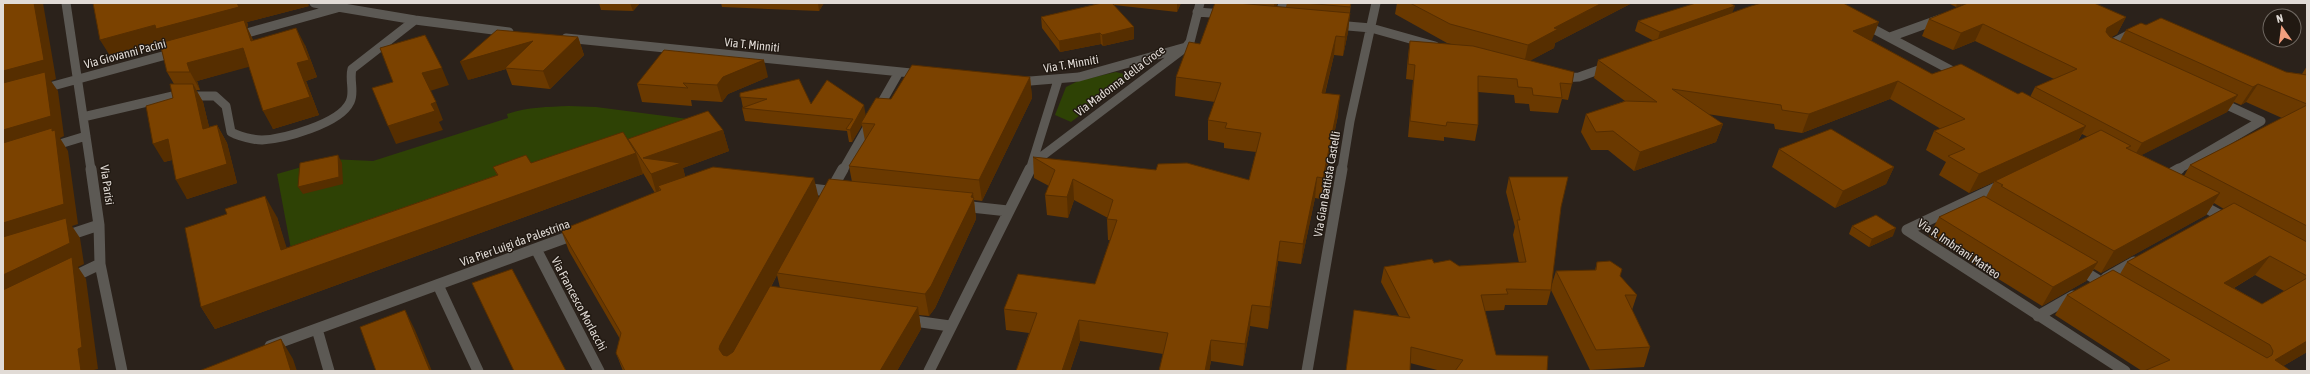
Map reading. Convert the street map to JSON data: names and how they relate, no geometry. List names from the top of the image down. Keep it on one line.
{"streets":{"street":["Via T. Minniti","Via Giovanni Pacini","Via Madonna della Croce","Via Gian Battista Castelli","Via Parisi","Via Pier Luigi da Palestrina","Via R. Imbriani Matteo","Via Francesco Morlacchi"]},"crossings":[["Via T. Minniti","Via Madonna della Croce"],["Via Giovanni Pacini","Via Parisi"],["Via Pier Luigi da Palestrina","Via Francesco Morlacchi"]],"north":"top"}
